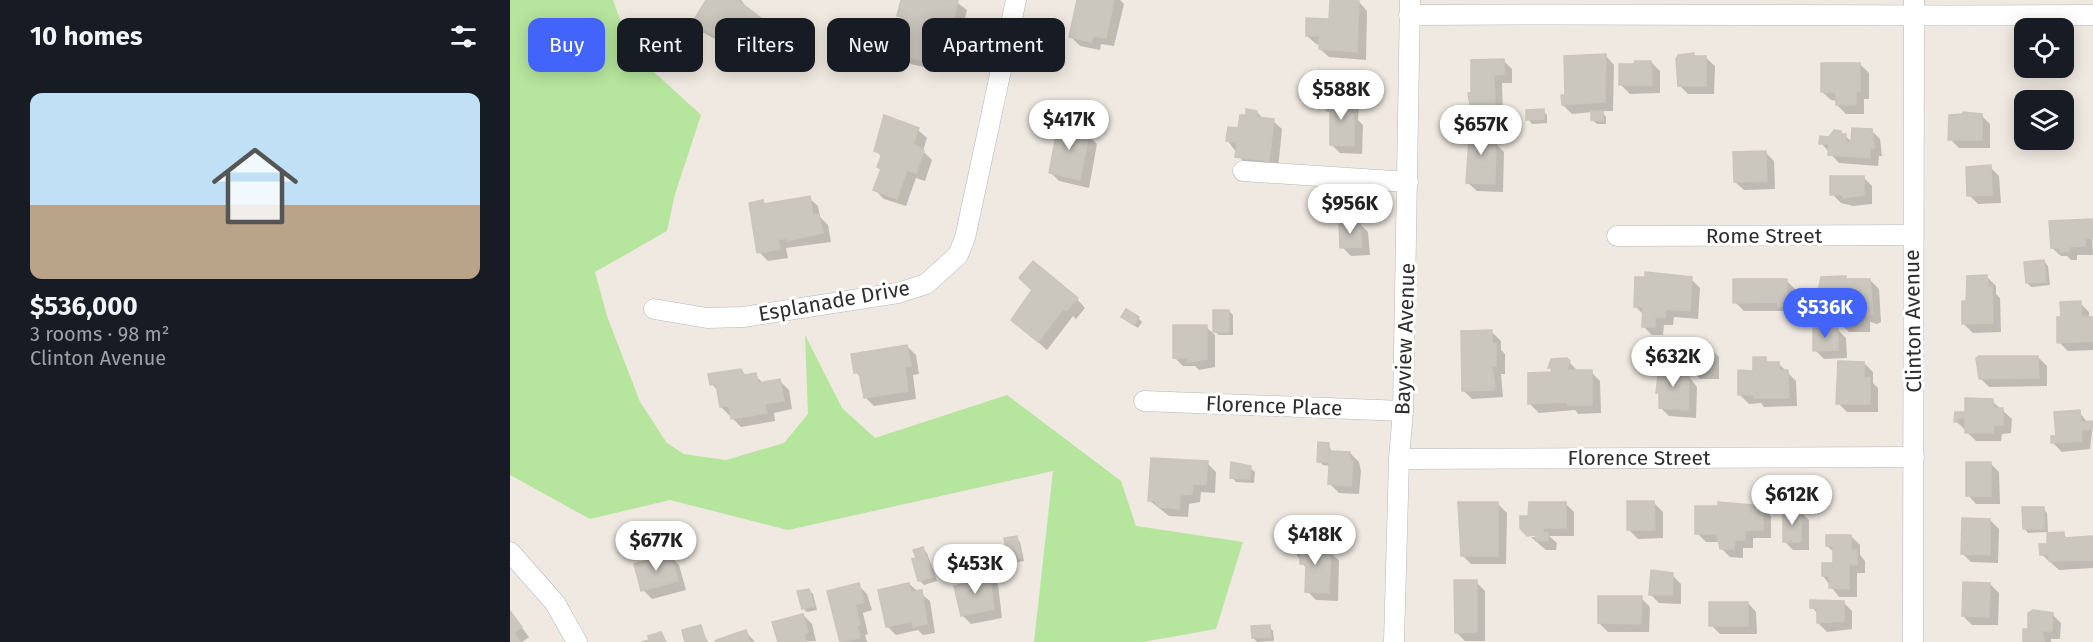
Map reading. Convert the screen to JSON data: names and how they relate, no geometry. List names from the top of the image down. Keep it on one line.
{"streets":{"street":["Rome Street","Esplanade Drive","Clinton Avenue","Bayview Avenue","Florence Place","Florence Street"]},"crossings":[["Rome Street","Clinton Avenue"],["Clinton Avenue","Florence Street"],["Bayview Avenue","Florence Place"],["Bayview Avenue","Florence Street"]],"page":{"heading":"10 homes","chip":["Buy","Rent","Filters","New","Apartment"],"price":["$588K","$417K","$657K","$956K","$536K","$632K","$612K","$418K","$677K","$453K"],"list":[{"name":"$536,000","note":"3 rooms · 98 m² · Clinton Avenue"}]}}
